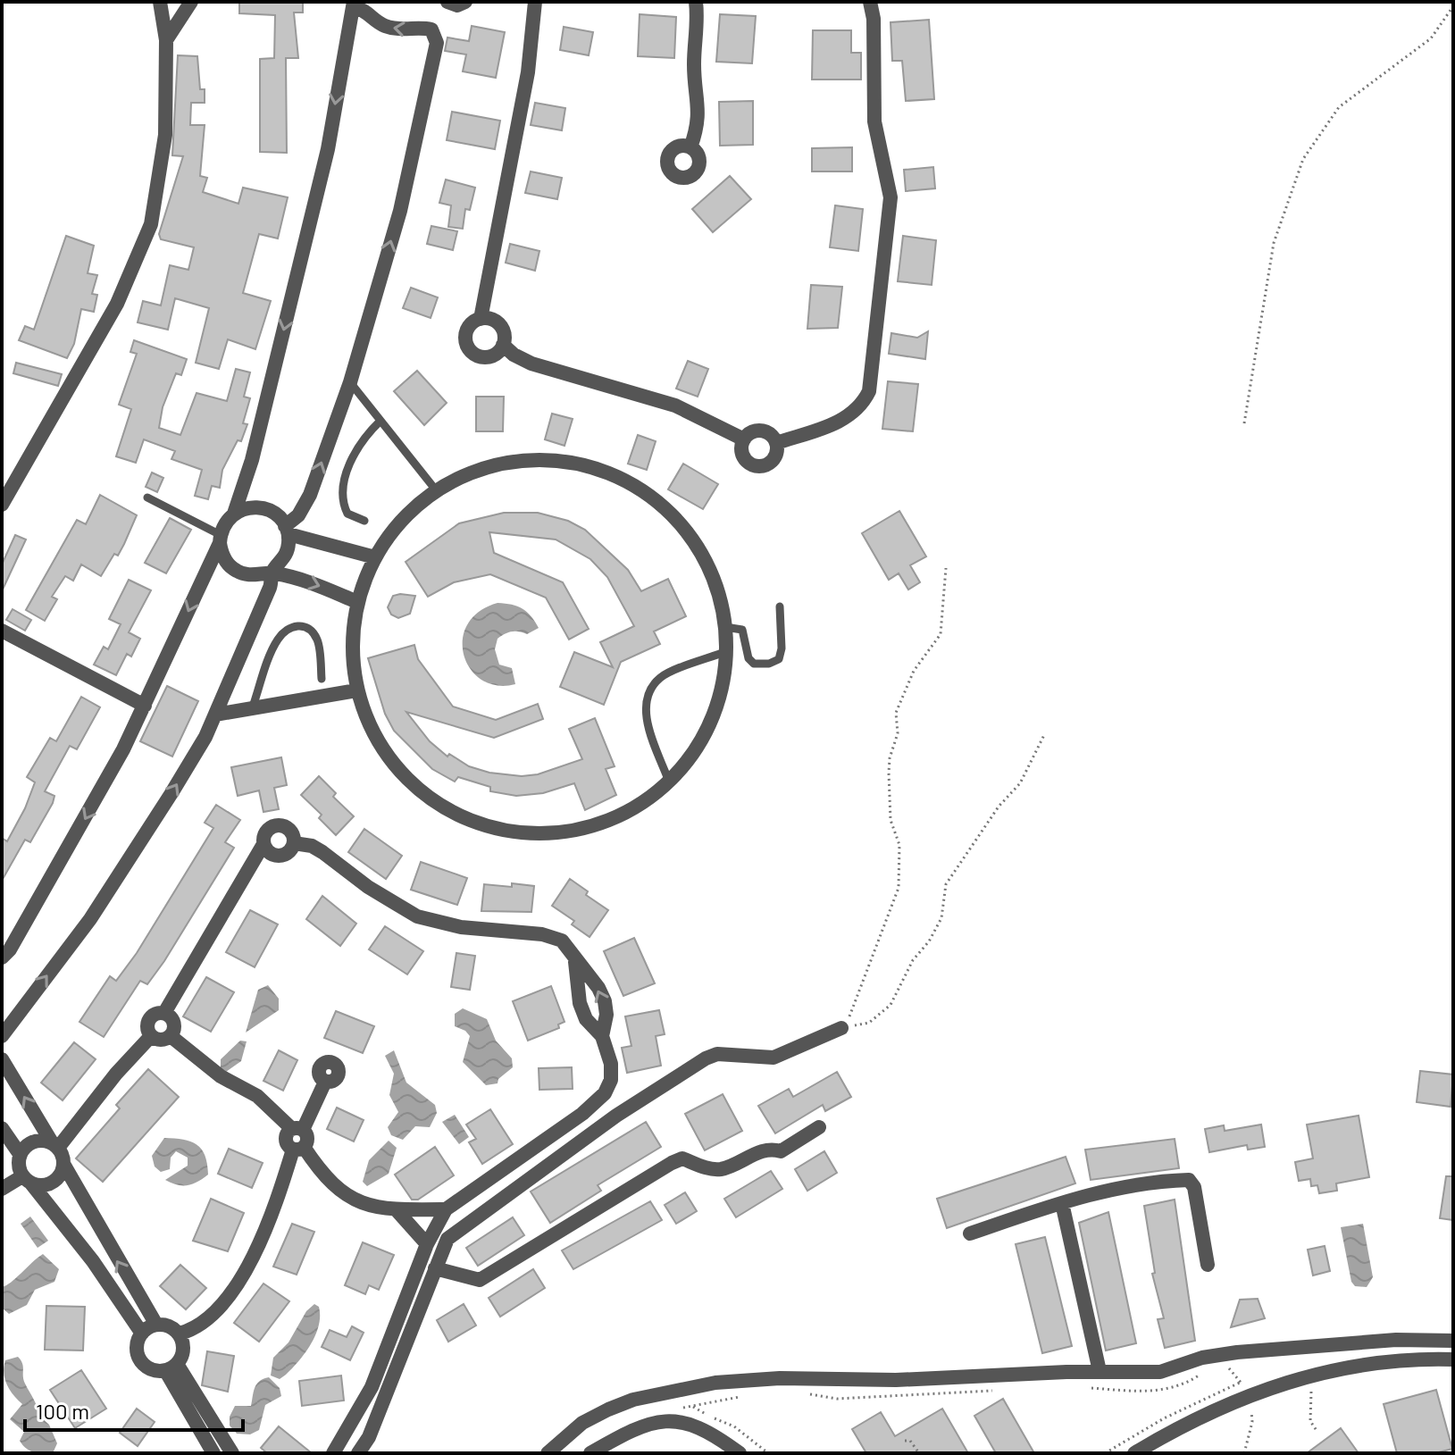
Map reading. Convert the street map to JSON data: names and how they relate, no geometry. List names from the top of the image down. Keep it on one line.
{"scale_bar":"100 m"}
